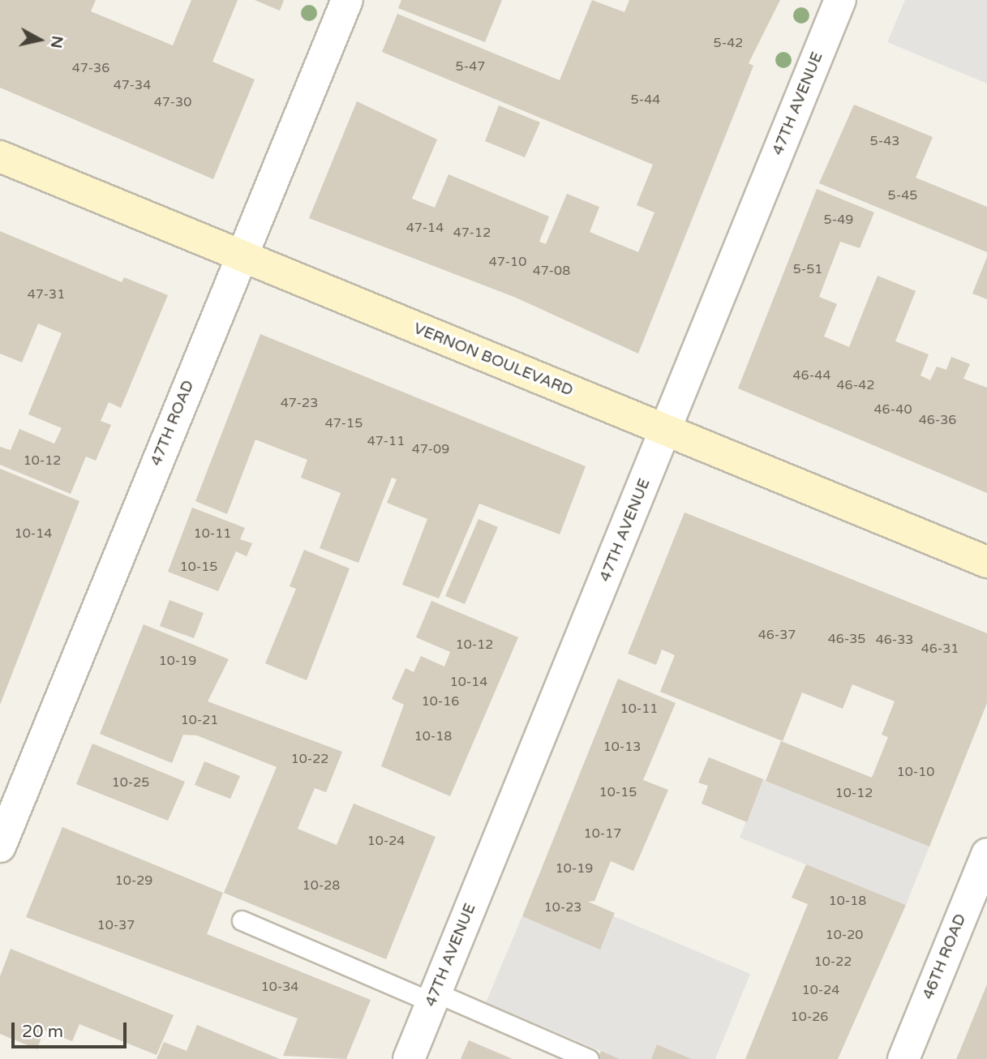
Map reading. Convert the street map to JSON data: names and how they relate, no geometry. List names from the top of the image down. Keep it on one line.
{"streets":{"main road":["VERNON BOULEVARD"],"street":["47TH AVENUE","47TH ROAD","46TH ROAD"]},"crossings":[["47TH AVENUE","VERNON BOULEVARD"],["VERNON BOULEVARD","47TH ROAD"]],"house_numbers":["5-42","5-47","47-36","47-34","5-44","47-30","5-43","5-45","5-49","47-14","47-12","47-10","5-51","47-08","47-31","46-44","46-42","47-23","46-40","46-36","47-15","47-11","47-09","10-12","10-14","10-11","10-15","46-37","46-35","46-33","10-12","46-31","10-19","10-14","10-16","10-11","10-21","10-18","10-13","10-22","10-10","10-25","10-15","10-12","10-17","10-24","10-19","10-29","10-28","10-18","10-23","10-37","10-20","10-22","10-34","10-24","10-26"],"scale_bar":"20 m","north":"right"}
